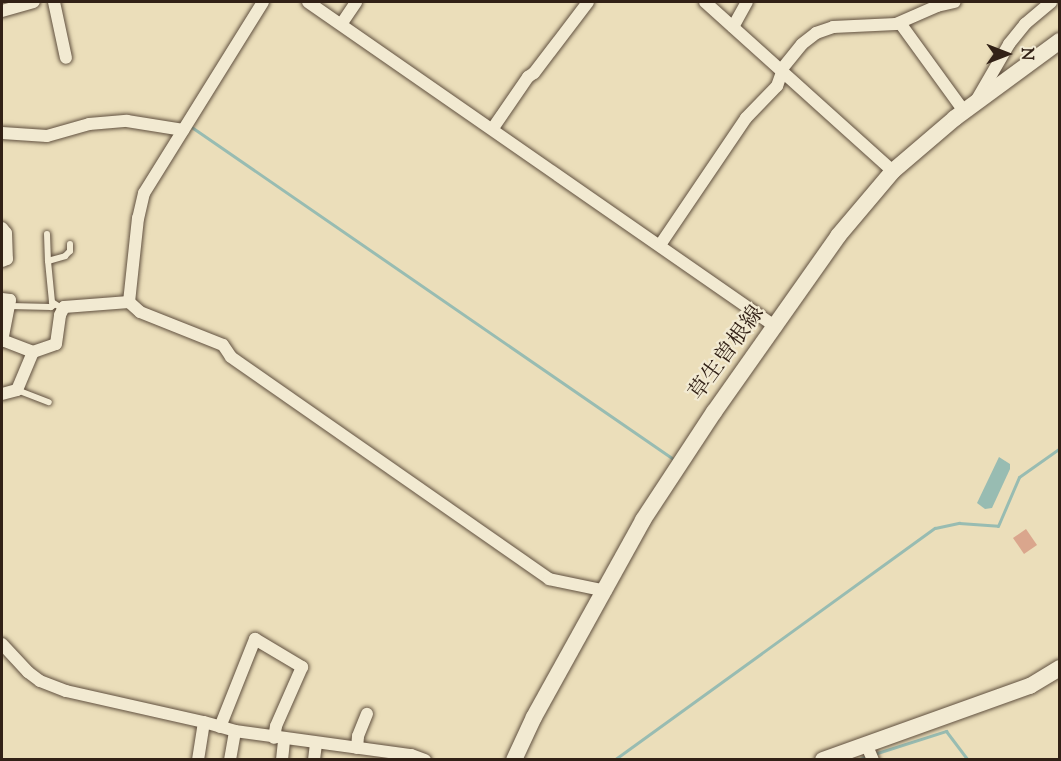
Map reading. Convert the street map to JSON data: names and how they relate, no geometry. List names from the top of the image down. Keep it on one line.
{"streets":{"main road":["草生曽根線"]},"north":"right"}
